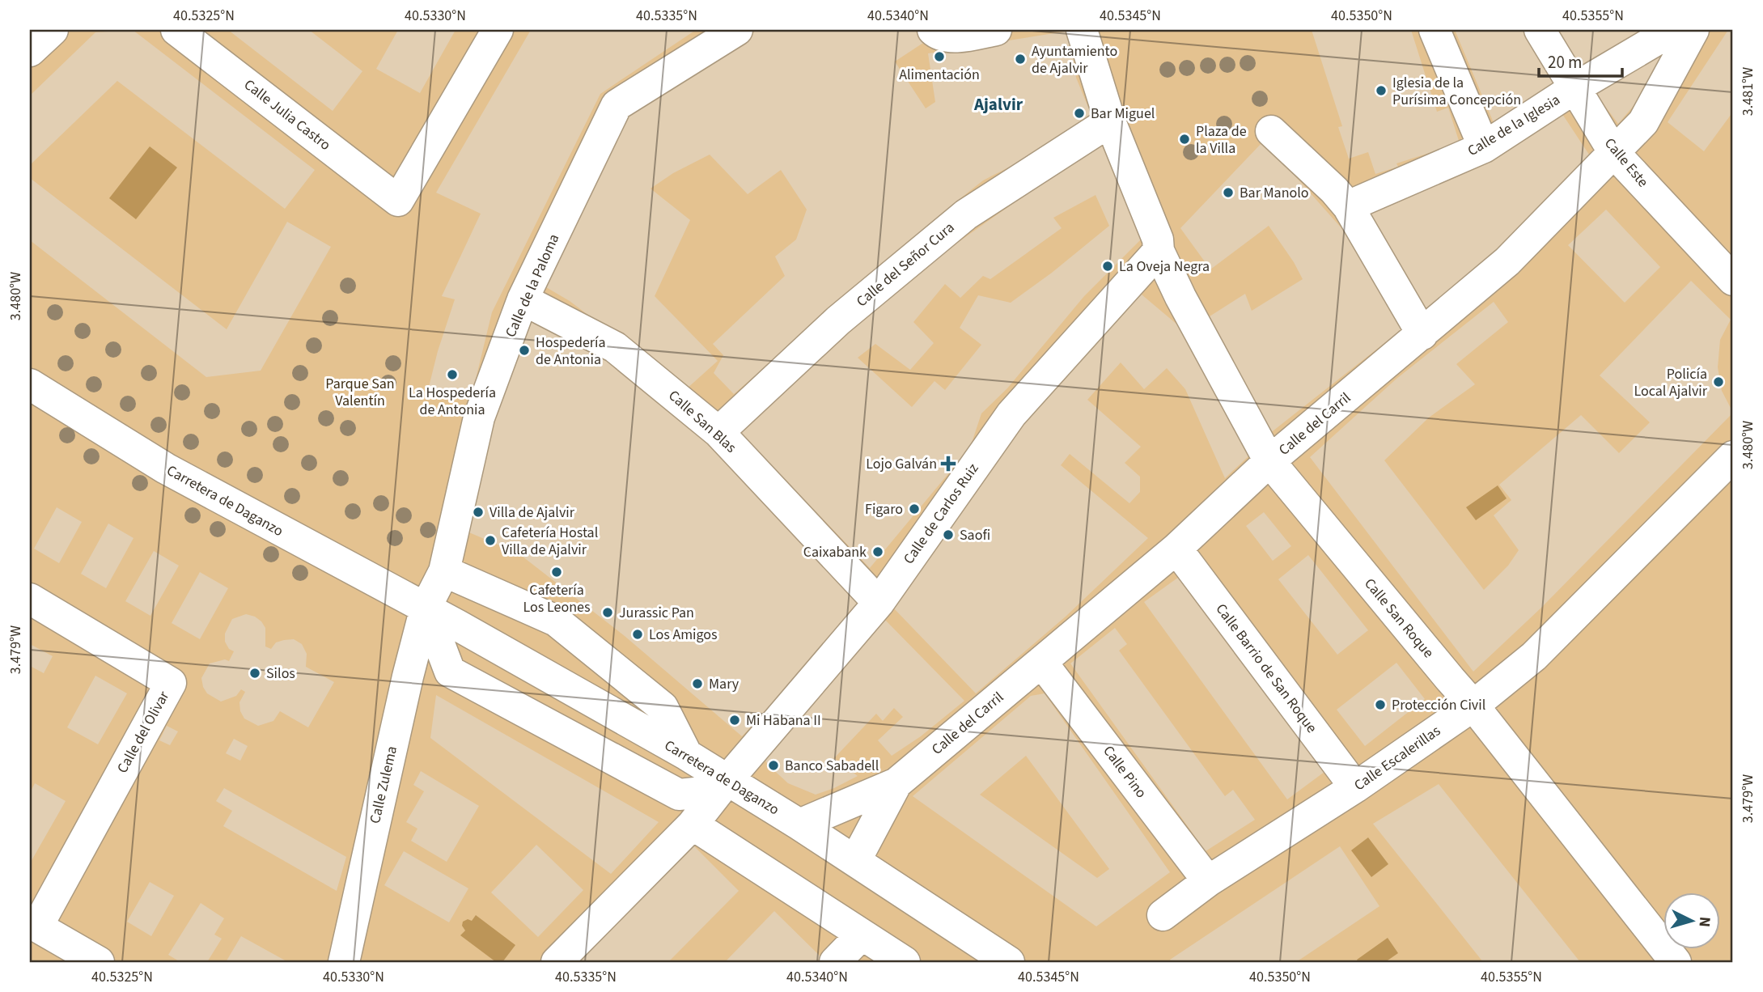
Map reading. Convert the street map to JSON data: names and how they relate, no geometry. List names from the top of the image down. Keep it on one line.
{"streets":{"street":["Calle Julia Castro","Calle de la Iglesia","Calle Este","Calle del Señor Cura","Calle de la Paloma","Calle San Blas","Calle del Carril","Carretera de Daganzo","Calle de Carlos Ruiz","Calle San Roque","Calle Barrio de San Roque","Calle del Olivar","Calle Escalerillas","Calle Pino","Calle Zulema"]},"crossings":[["Calle de la Iglesia","Calle Este"],["Calle Este","Calle del Carril"],["Calle del Señor Cura","Calle San Blas"],["Calle de la Paloma","Calle San Blas"],["Calle de la Paloma","Carretera de Daganzo"],["Calle de la Paloma","Calle Zulema"],["Calle San Blas","Calle de Carlos Ruiz"],["Calle del Carril","Carretera de Daganzo"],["Calle del Carril","Calle San Roque"],["Calle del Carril","Calle Barrio de San Roque"],["Calle del Carril","Calle Pino"],["Carretera de Daganzo","Calle de Carlos Ruiz"],["Carretera de Daganzo","Calle Zulema"],["Calle de Carlos Ruiz","Calle San Roque"],["Calle San Roque","Calle Escalerillas"],["Calle Barrio de San Roque","Calle Escalerillas"],["Calle Escalerillas","Calle Pino"]],"districts":["Ajalvir"],"parks":["Parque San Valentín"],"places":{"other":["Alimentación","Ayuntamiento de Ajalvir","Iglesia de la Purísima Concepción","Bar Miguel","Plaza de la Villa","Bar Manolo","La Oveja Negra","Hospedería de Antonia","La Hospedería de Antonia","Policía Local Ajalvir","Figaro","Villa de Ajalvir","Saofi","Cafetería Hostal Villa de Ajalvir","Caixabank","Cafetería Los Leones","Jurassic Pan","Los Amigos","Silos","Mary","Protección Civil","Mi Habana II","Banco Sabadell"],"health":["Lojo Galván"]},"scale_bar":"20 m","north":"right","coordinates":["40.5325°N","40.5330°N","40.5335°N","40.5340°N","40.5345°N","40.5350°N","40.5355°N","3.481°W","3.480°W","3.479°W"]}
